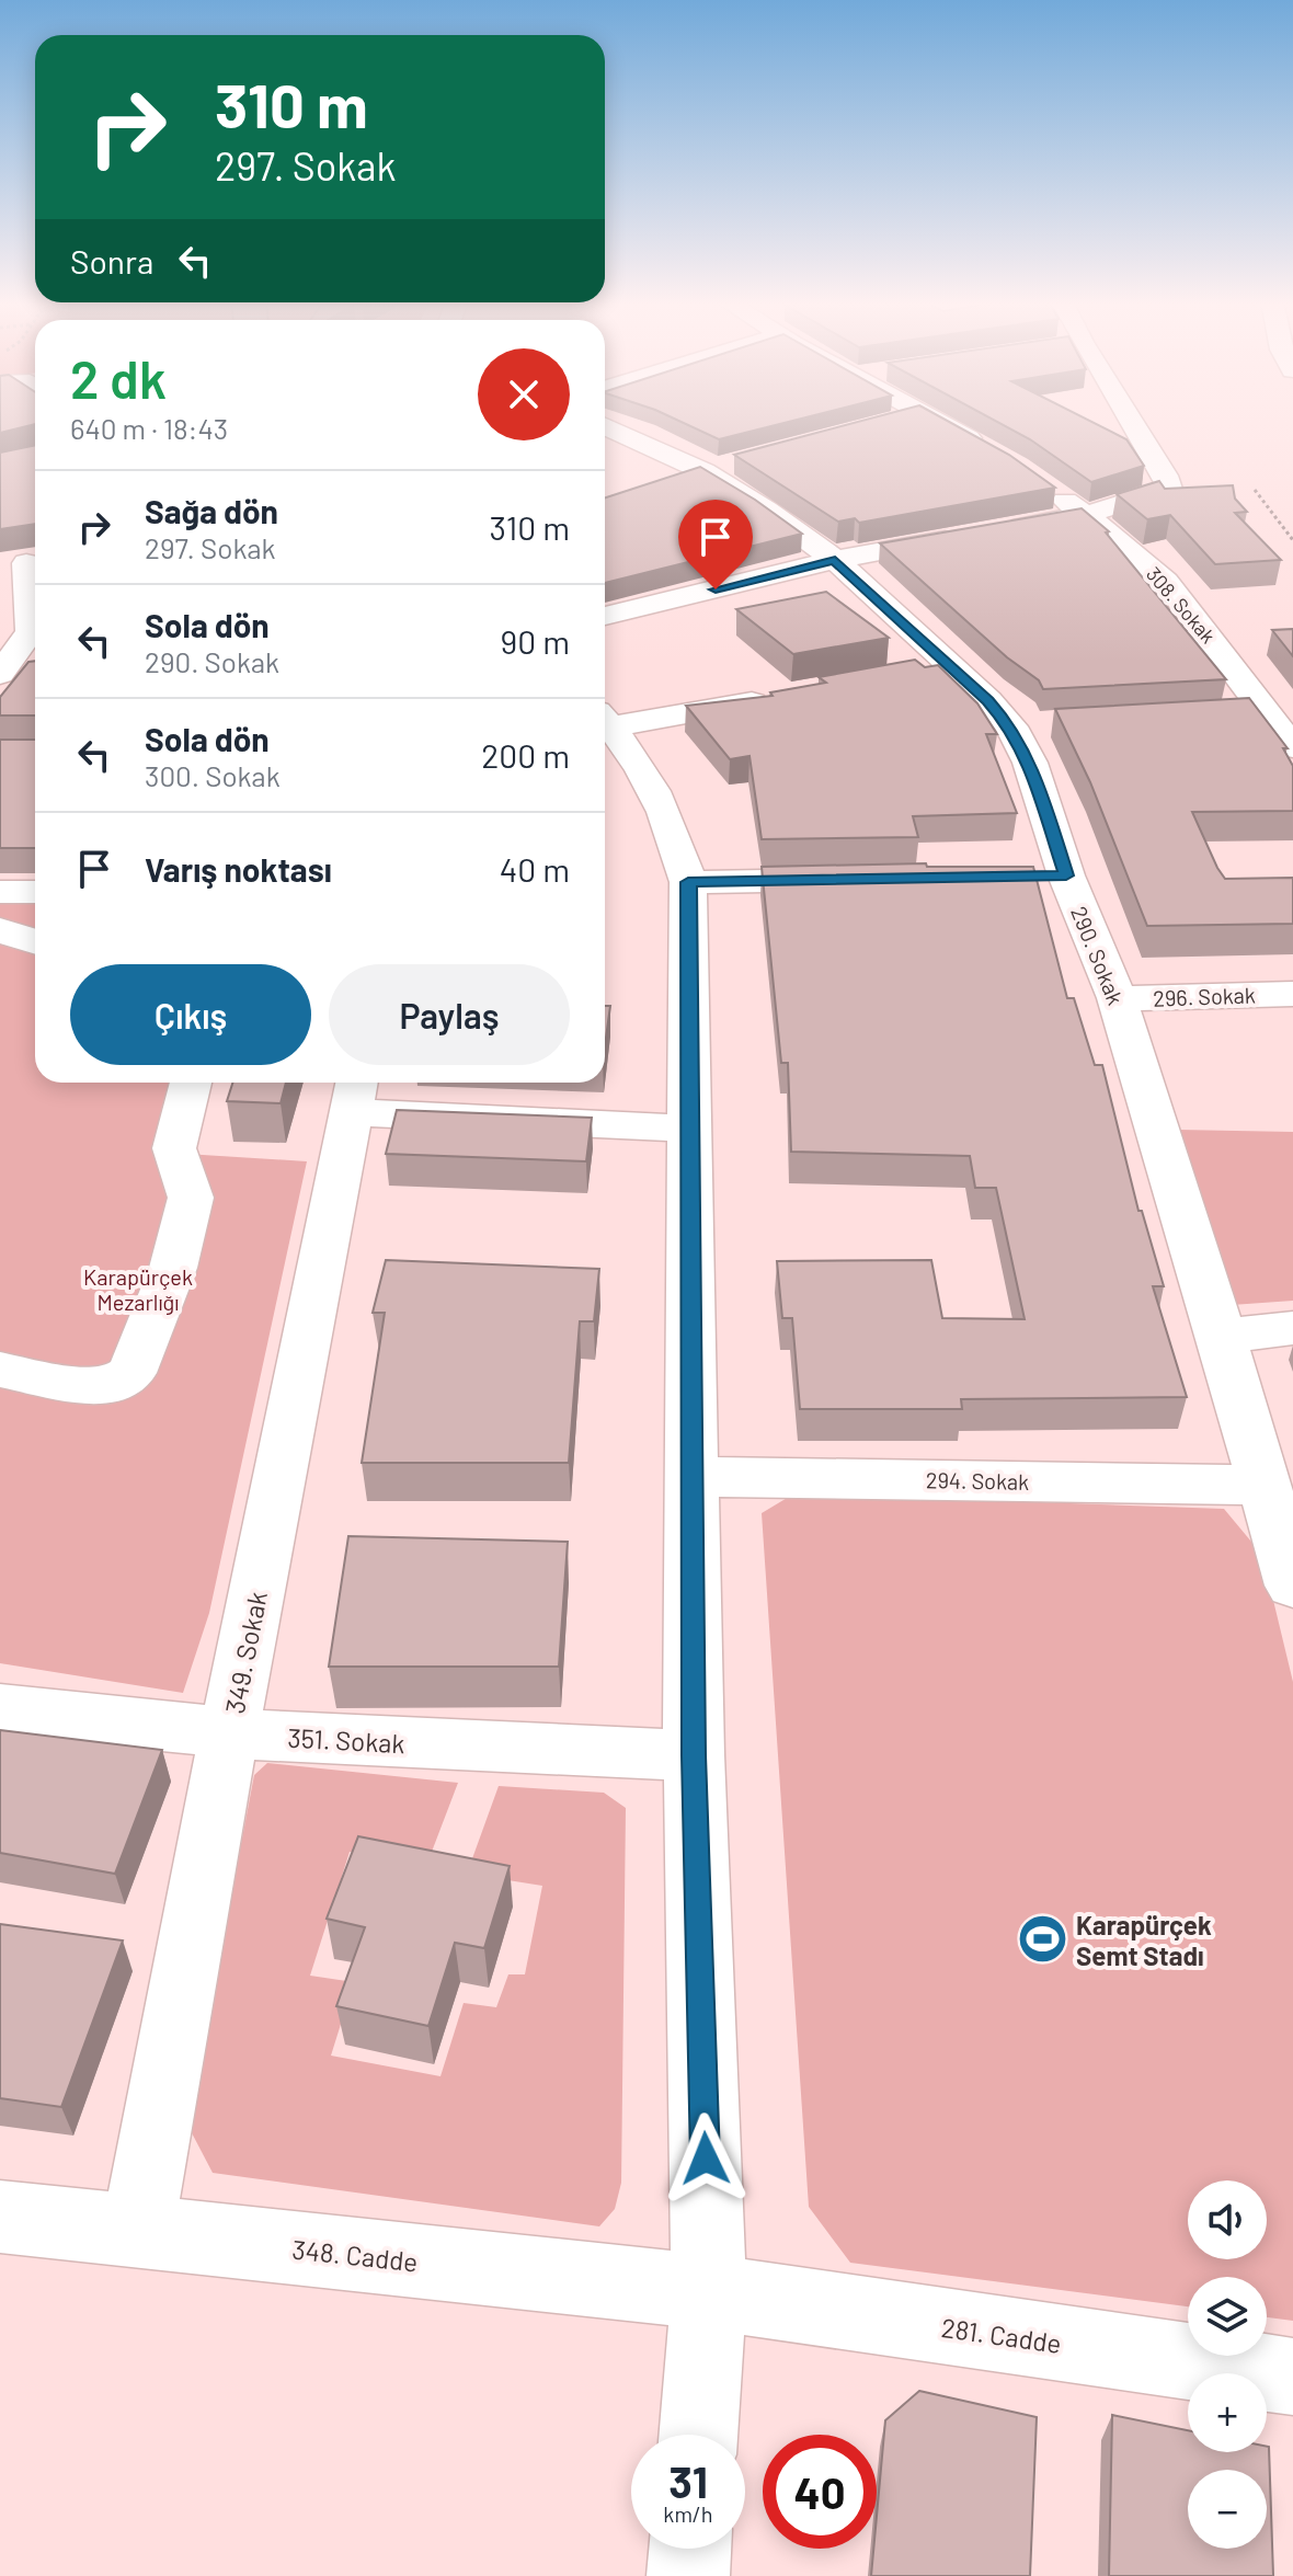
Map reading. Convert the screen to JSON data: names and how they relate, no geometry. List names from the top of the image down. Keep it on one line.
{"streets":{"main road":["308. Sokak","290. Sokak","296. Sokak","294. Sokak","349. Sokak","351. Sokak","348. Cadde","281. Cadde"]},"crossings":[["290. Sokak","296. Sokak"],["290. Sokak","294. Sokak"],["349. Sokak","351. Sokak"],["349. Sokak","348. Cadde"],["348. Cadde","281. Cadde"]],"parks":["Karapürçek Mezarlığı"],"places":{"sports":["Karapürçek Semt Stadı"]},"page":{"turn":["310 m","297. Sokak"],"then":"Sonra","heading":["2 dk","640 m · 18:43"],"list":[{"name":"Sağa dön","note":"297. Sokak","value":"310 m"},{"name":"Sola dön","note":"290. Sokak","value":"90 m"},{"name":"Sola dön","note":"300. Sokak","value":"200 m"},{"name":"Varış noktası","value":"40 m"}],"buttons":["Çıkış","Paylaş"],"map_buttons":["+","−"],"speed":"31 km/h","limit":"40"}}
